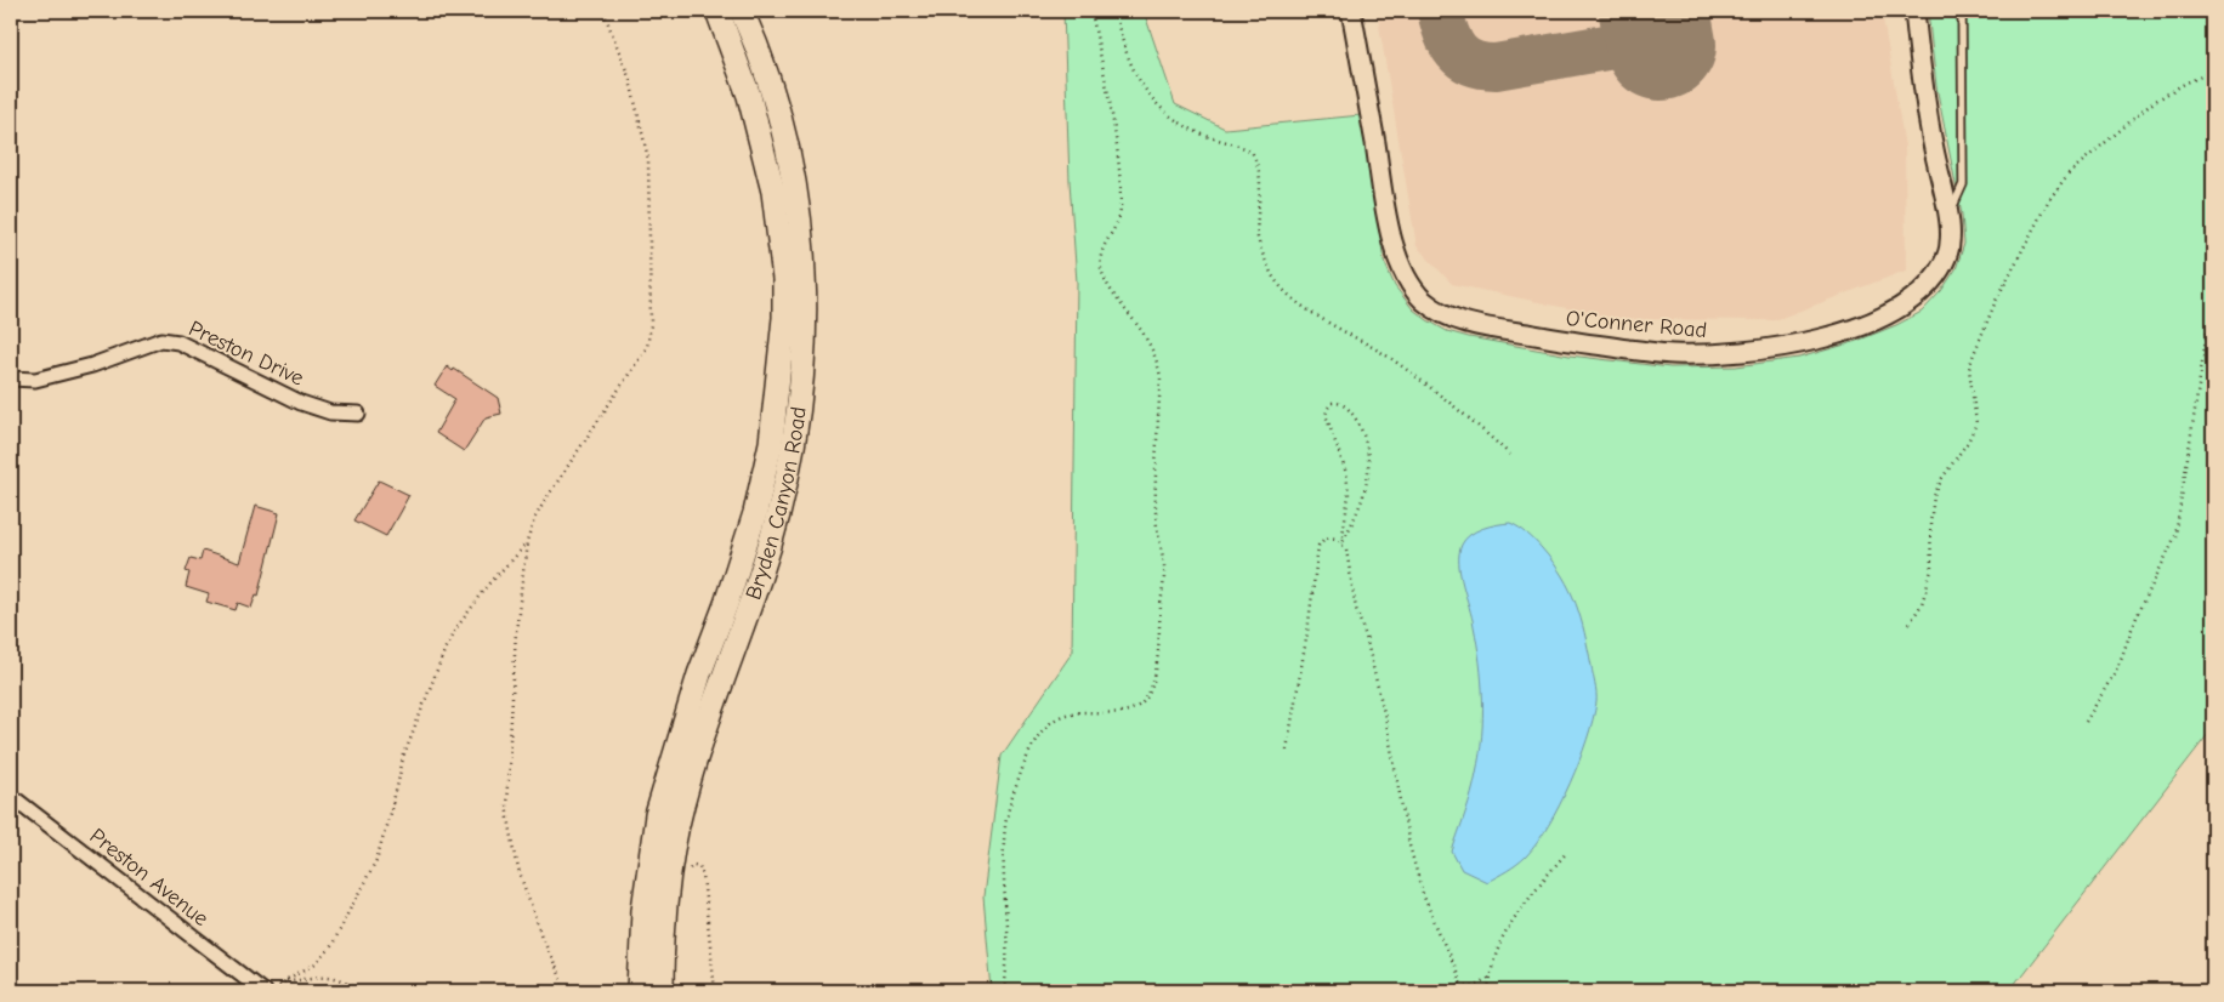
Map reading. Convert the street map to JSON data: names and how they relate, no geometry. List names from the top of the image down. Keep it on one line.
{"streets":{"main road":["Bryden Canyon Road"],"street":["O'Conner Road","Preston Drive","Preston Avenue"]}}
